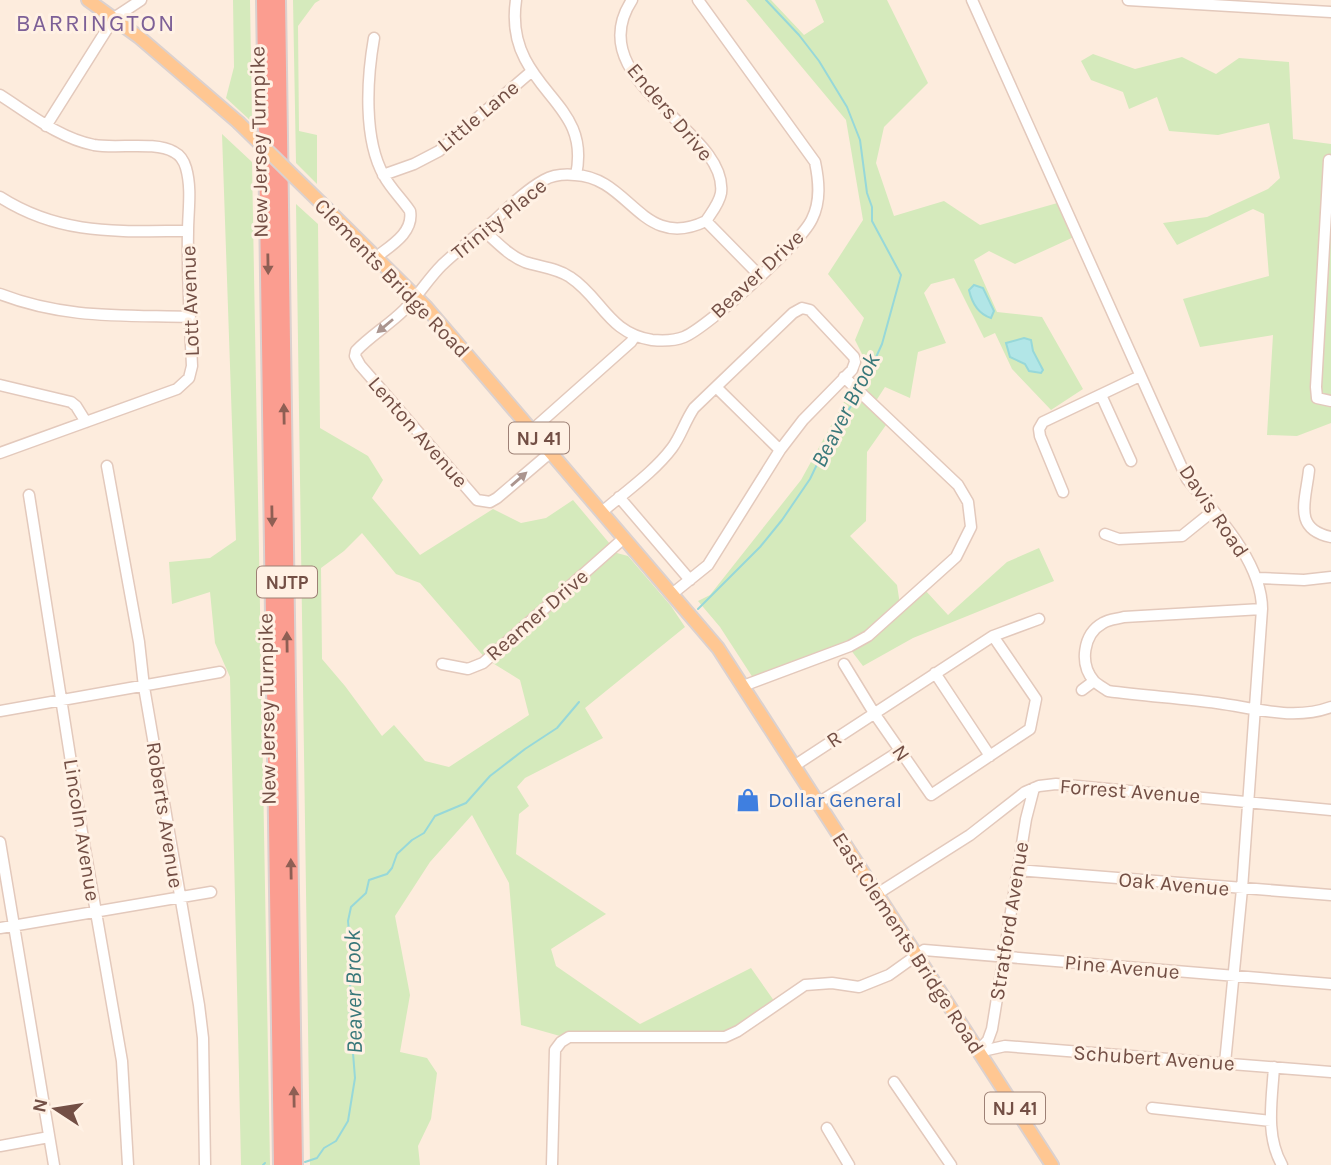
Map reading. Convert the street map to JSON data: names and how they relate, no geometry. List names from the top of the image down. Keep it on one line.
{"streets":{"highway":["New Jersey Turnpike","NJTP"],"main road":["Clements Bridge Road","NJ 41","East Clements Bridge Road"],"street":["Enders Drive","Little Lane","Trinity Place","Beaver Drive","Lott Avenue","Lenton Avenue","Davis Road","Reamer Drive","R","N","Forrest Avenue","Roberts Avenue","Lincoln Avenue","Oak Avenue","Stratford Avenue","Pine Avenue","Schubert Avenue"]},"crossings":[["Enders Drive","Trinity Place"],["Trinity Place","Clements Bridge Road"],["Trinity Place","Lenton Avenue"],["Clements Bridge Road","Lenton Avenue"],["Clements Bridge Road","Reamer Drive"],["Clements Bridge Road","East Clements Bridge Road"],["Davis Road","Forrest Avenue"],["Davis Road","Oak Avenue"],["Davis Road","Pine Avenue"],["Davis Road","Schubert Avenue"],["R","N"],["R","East Clements Bridge Road"],["Forrest Avenue","Stratford Avenue"],["Forrest Avenue","East Clements Bridge Road"],["Oak Avenue","Stratford Avenue"],["Stratford Avenue","East Clements Bridge Road"],["Stratford Avenue","Pine Avenue"],["Stratford Avenue","Schubert Avenue"],["East Clements Bridge Road","Pine Avenue"],["East Clements Bridge Road","Schubert Avenue"]],"districts":["BARRINGTON"],"water":["Beaver Brook"],"places":{"shop":["Dollar General"]},"north":"left"}
